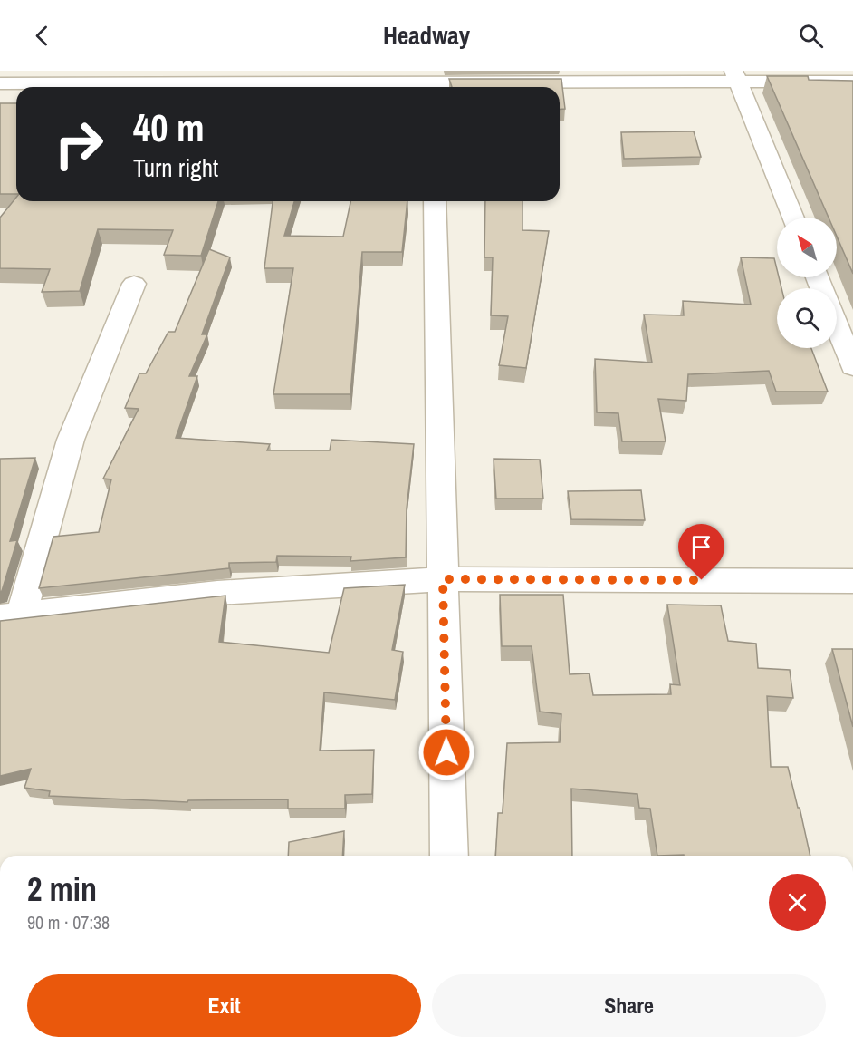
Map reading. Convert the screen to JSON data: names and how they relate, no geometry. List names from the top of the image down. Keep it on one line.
{"north":"top left","page":{"header":"Headway","turn":["40 m","Turn right"],"heading":["2 min","90 m · 07:38"],"buttons":["Exit","Share"]}}
